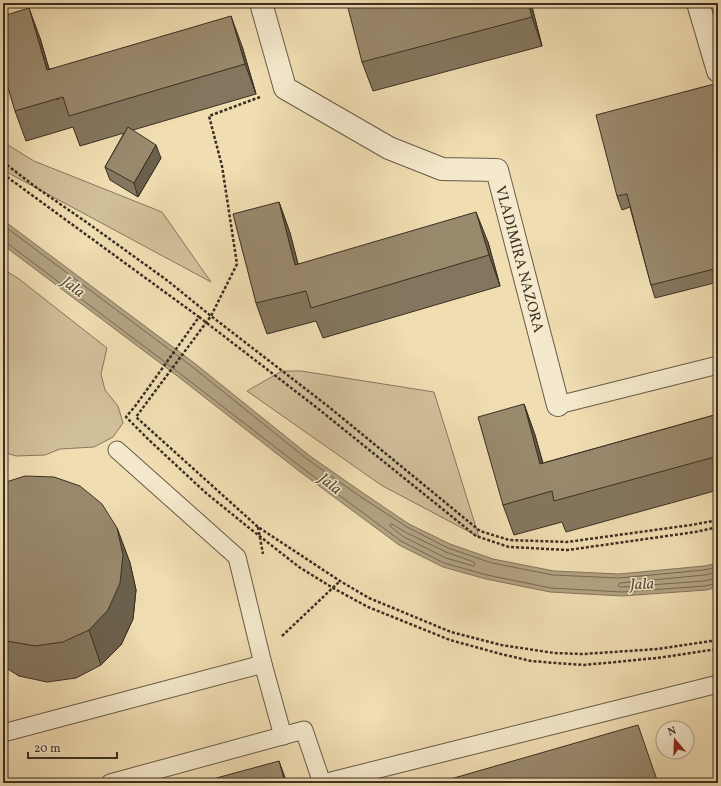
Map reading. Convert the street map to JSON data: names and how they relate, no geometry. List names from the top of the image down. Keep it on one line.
{"streets":{"street":["VLADIMIRA NAZORA"]},"water":["Jala"],"scale_bar":"20 m","north":"top"}
